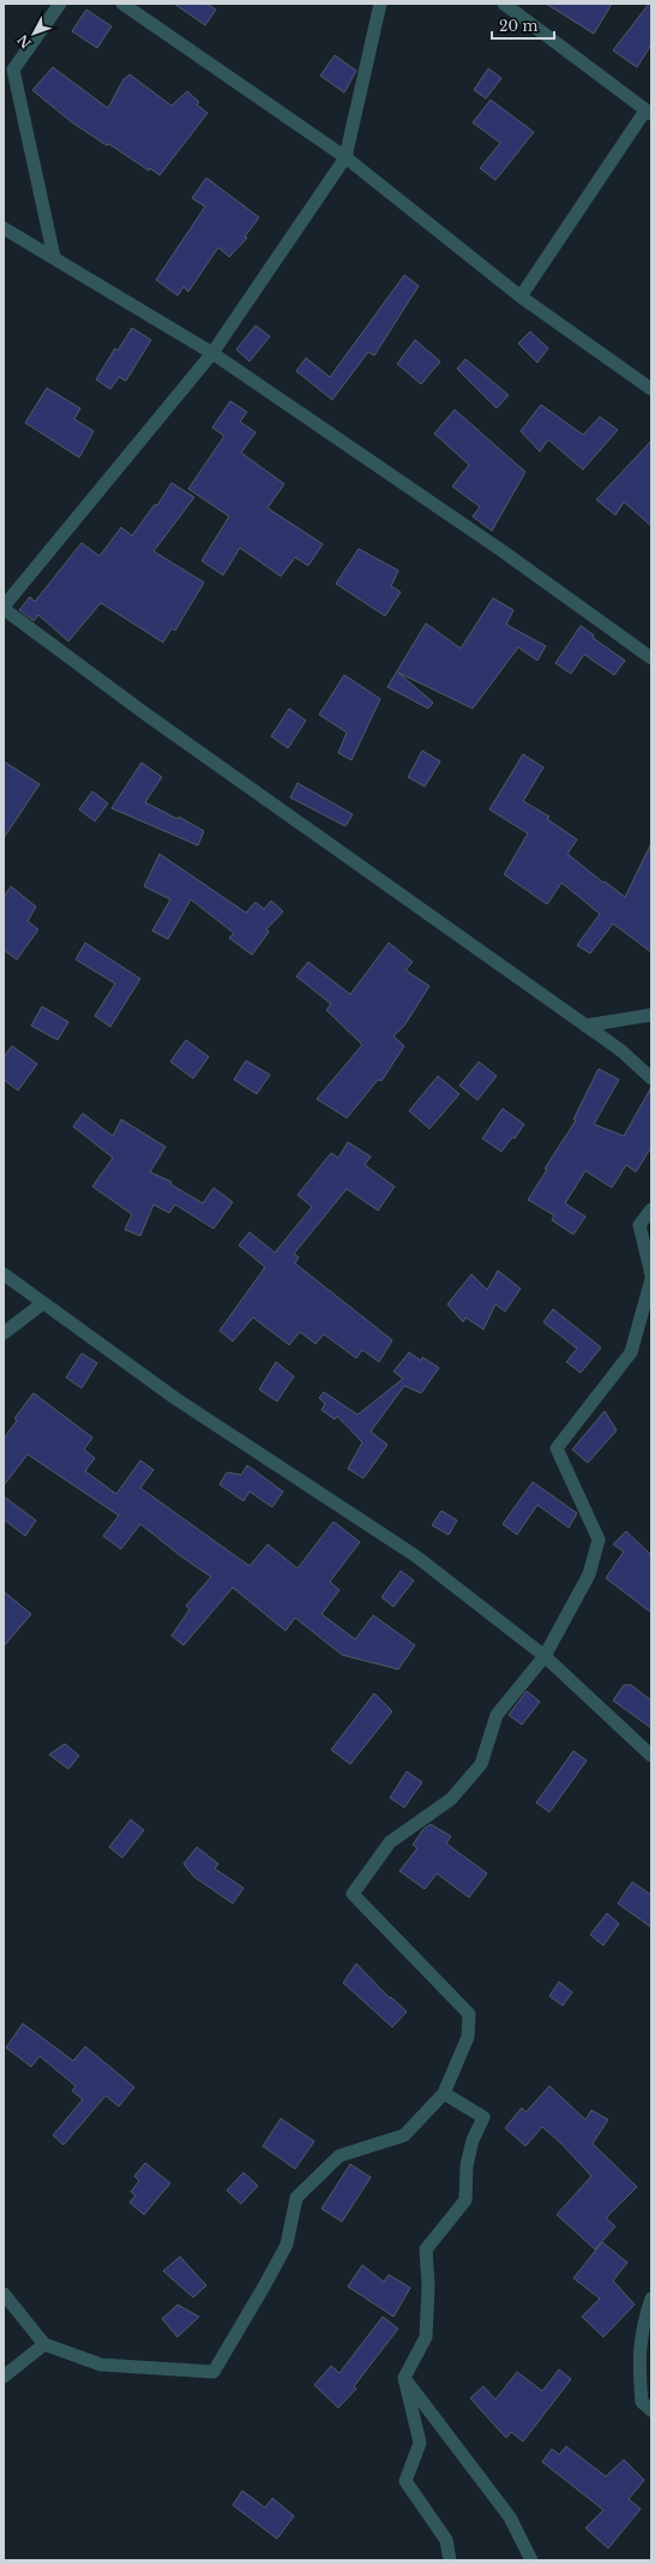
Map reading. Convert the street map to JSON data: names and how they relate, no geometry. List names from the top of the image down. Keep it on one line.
{"scale_bar":"20 m","north":"bottom left"}
